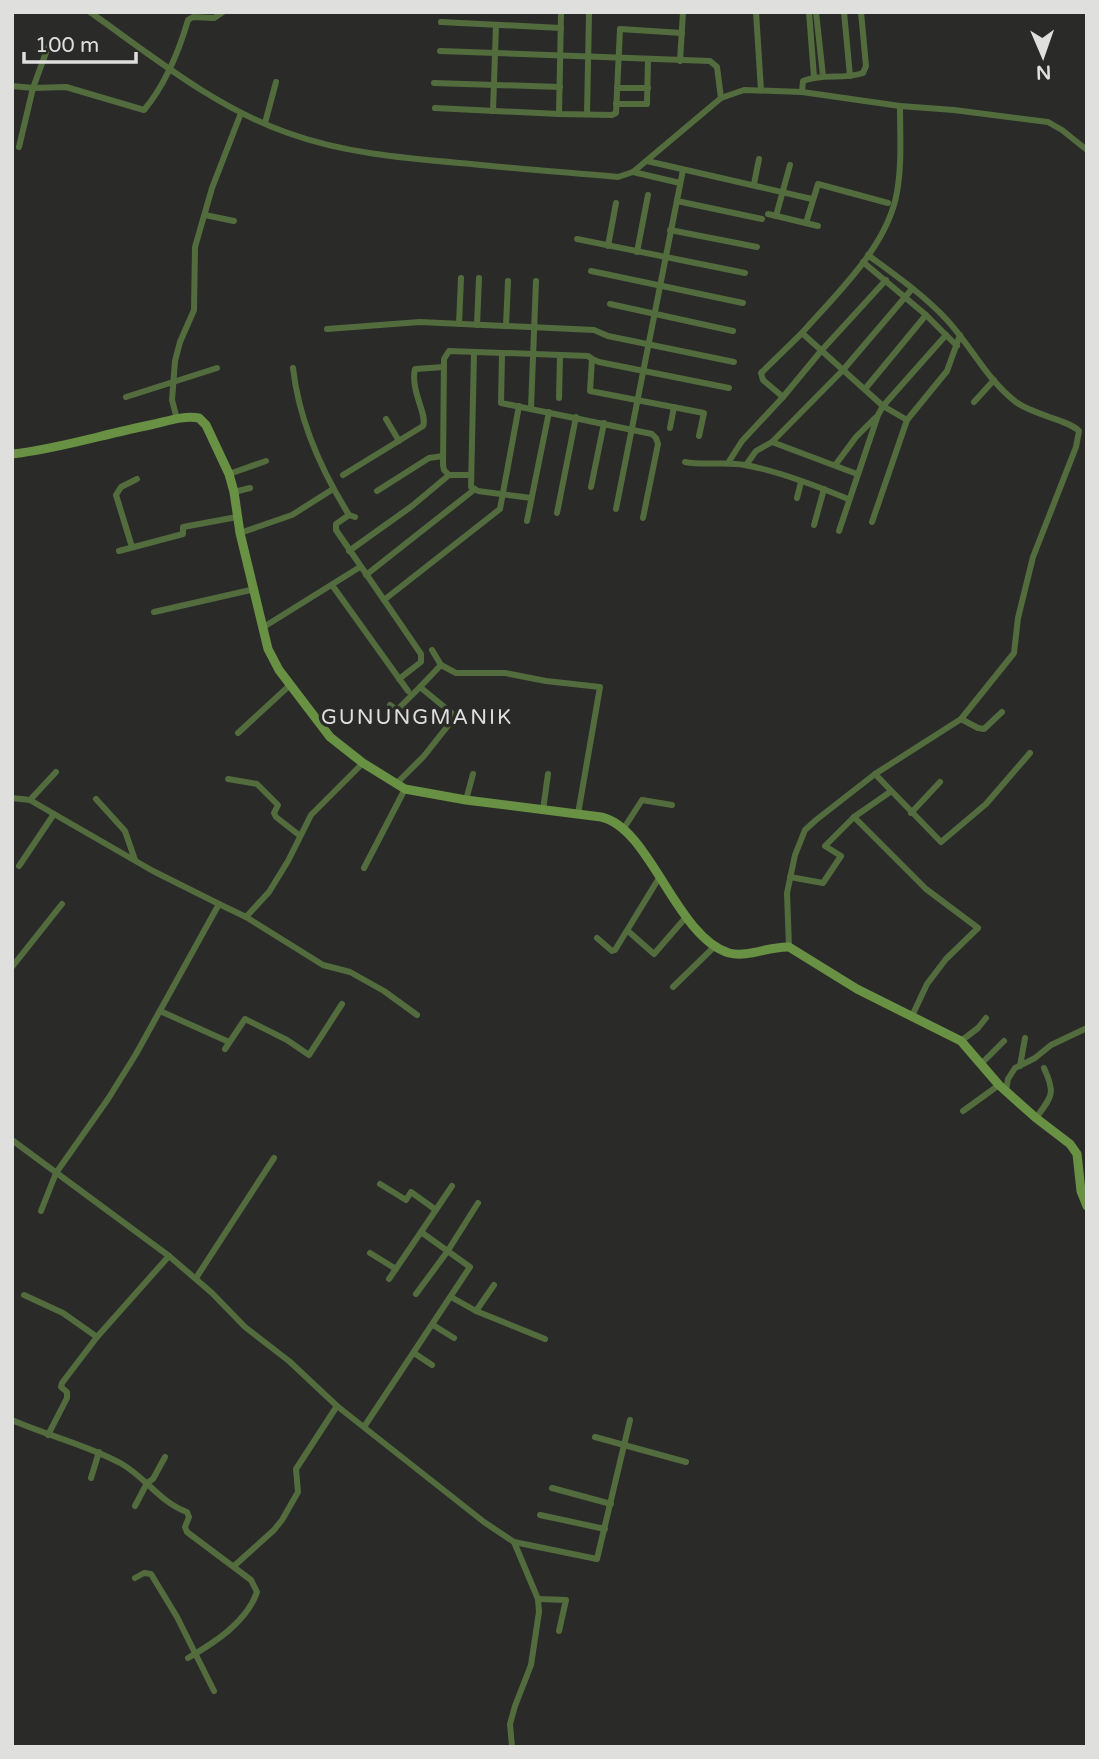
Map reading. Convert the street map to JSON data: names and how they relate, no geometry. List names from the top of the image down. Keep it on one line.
{"districts":["GUNUNGMANIK"],"scale_bar":"100 m","north":"bottom"}
